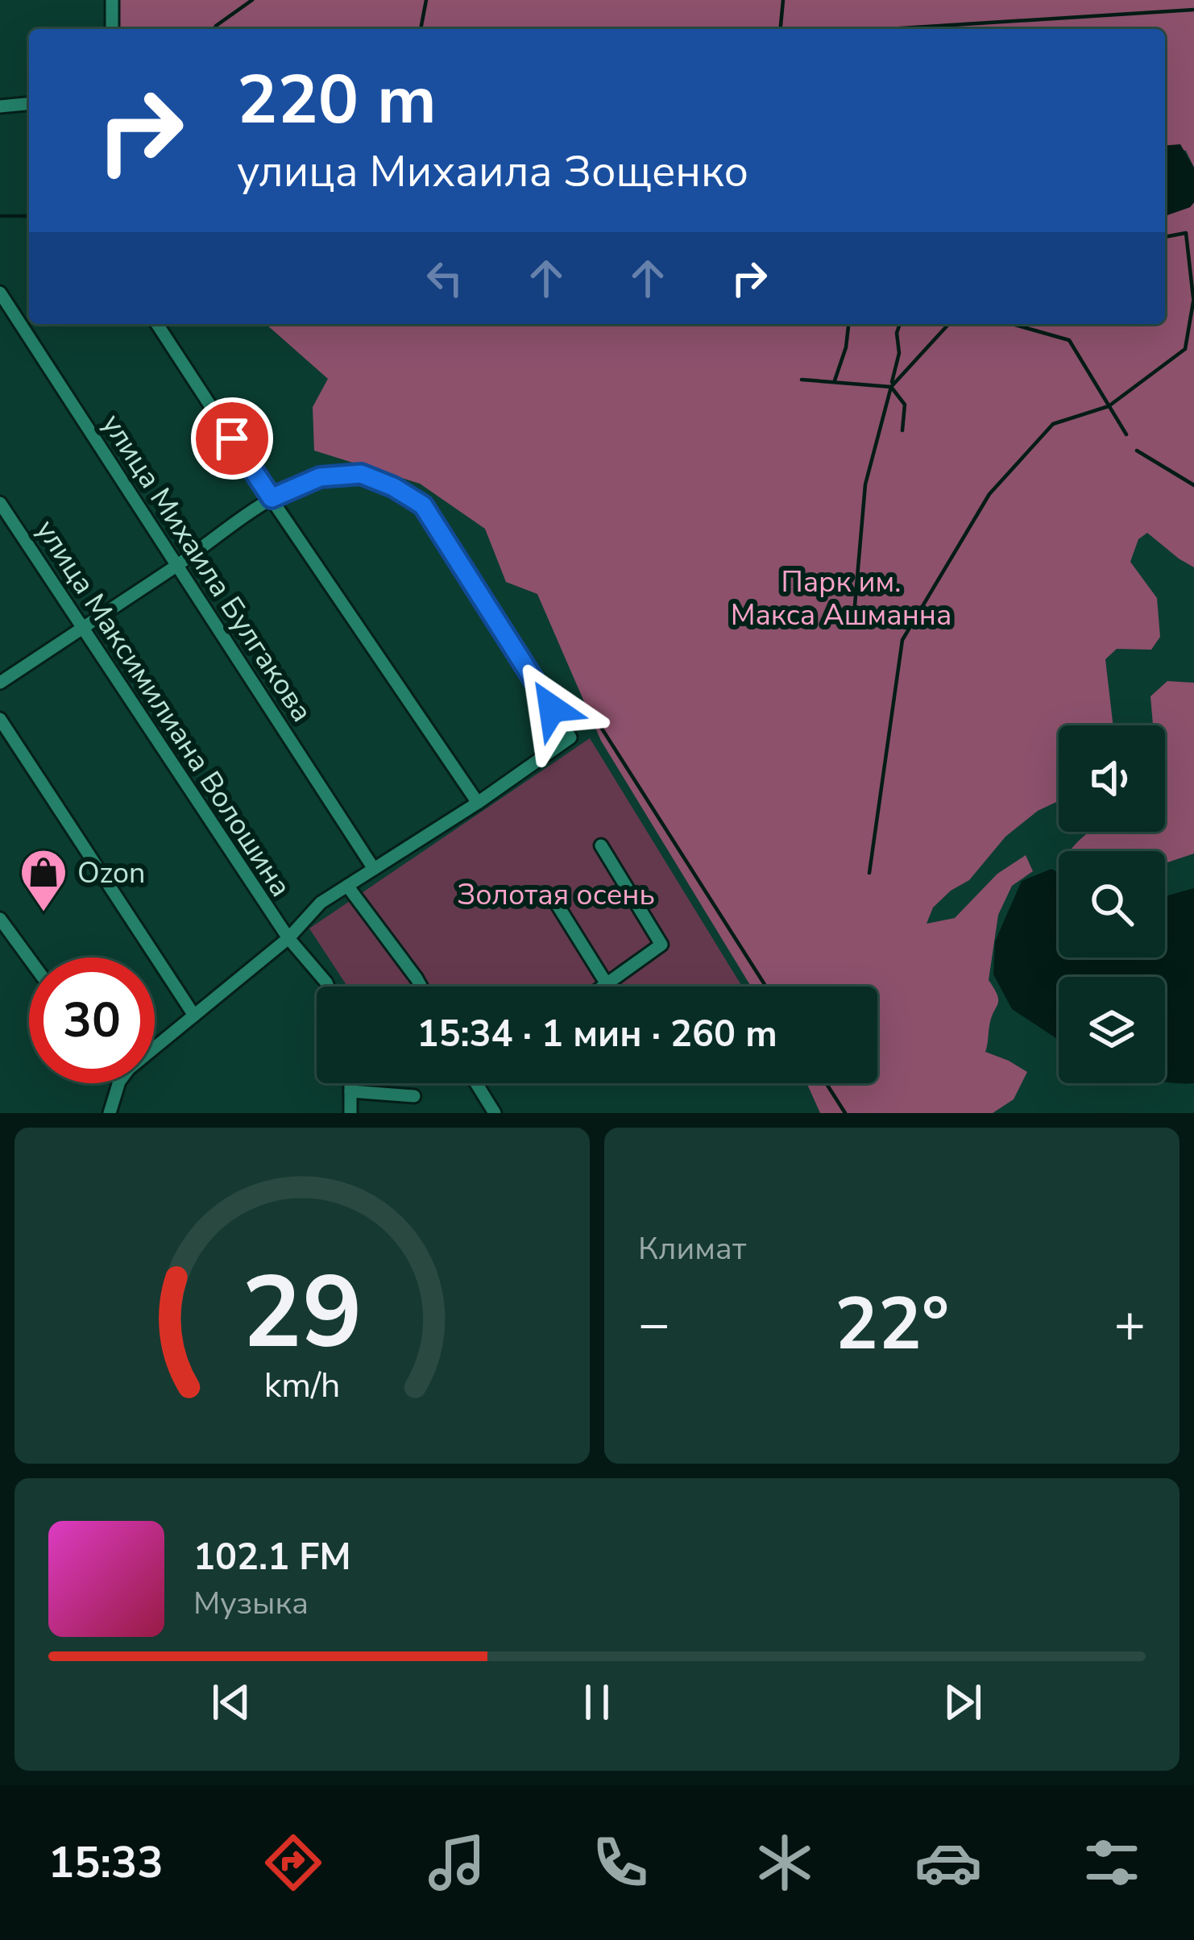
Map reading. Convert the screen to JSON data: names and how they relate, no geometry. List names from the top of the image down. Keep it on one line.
{"streets":{"street":["улица Михаила Булгакова","улица Максимилиана Волошина"]},"parks":["Парк им. Макса Ашманна","Золотая осень"],"places":{"shop":["Ozon"]},"page":{"turn":["220 m","улица Михаила Зощенко"],"limit":"30","trip":"15:34 · 1 мин · 260 m","tile":"Климат","heat":["−","22°","+"],"song":["102.1 FM","Музыка"],"tabs":"15:33","gauge":["29","km/h"]}}
